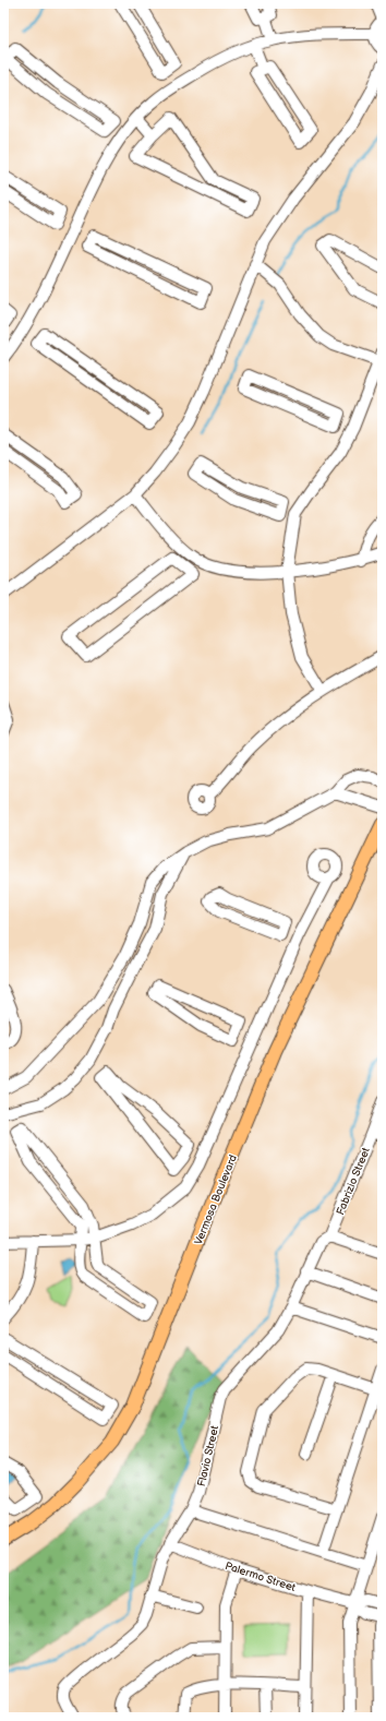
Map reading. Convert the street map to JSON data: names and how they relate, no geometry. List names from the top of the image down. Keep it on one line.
{"streets":{"main road":["Vermosa Boulevard"],"street":["Fabrizio Street","Flavio Street","Palermo Street"]},"crossings":[["Fabrizio Street","Flavio Street"],["Flavio Street","Palermo Street"]]}
